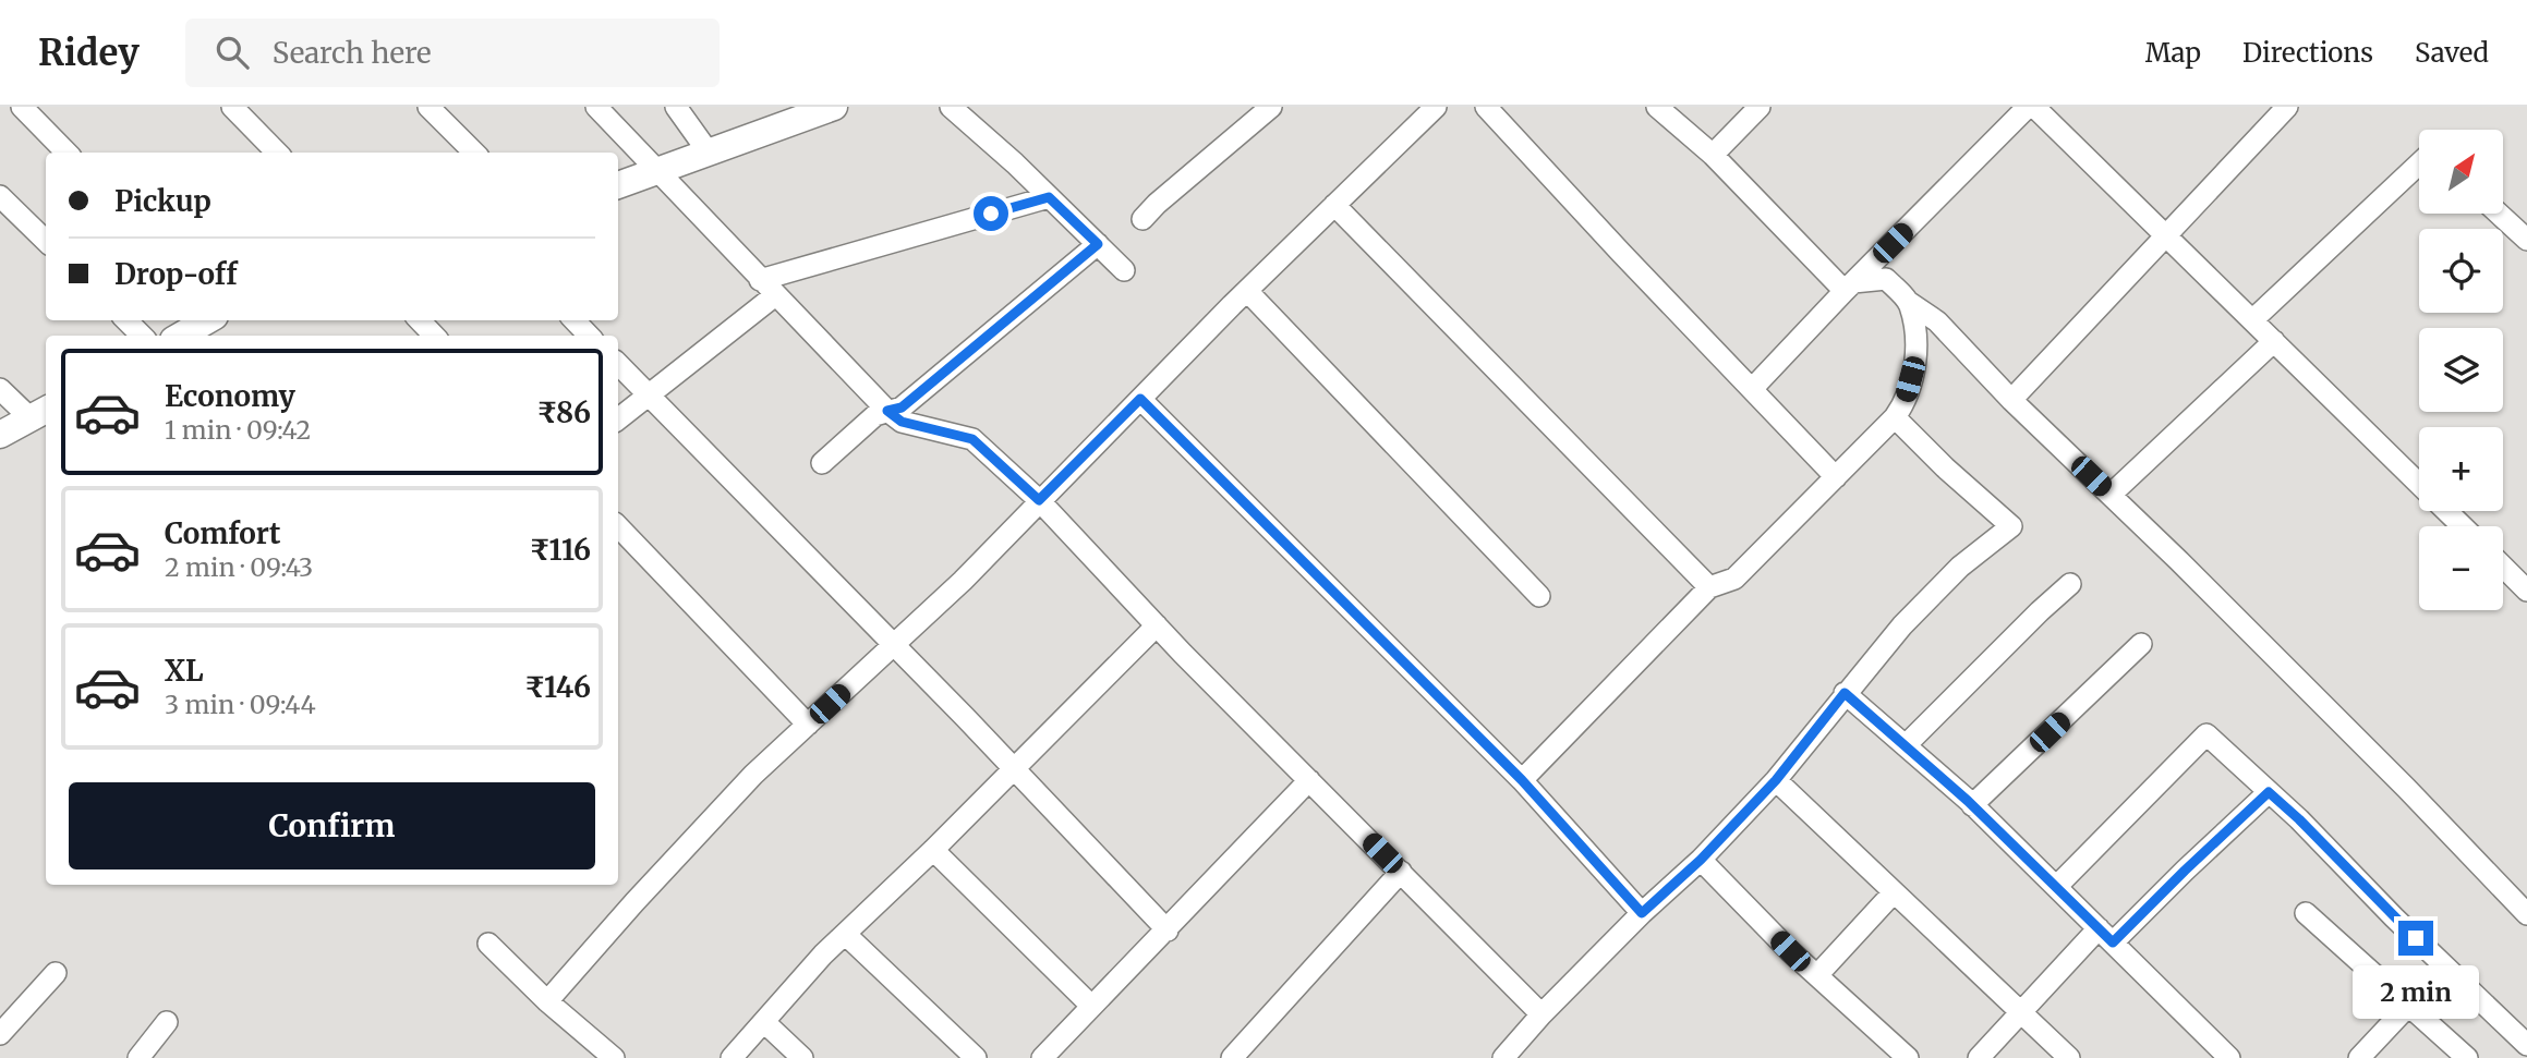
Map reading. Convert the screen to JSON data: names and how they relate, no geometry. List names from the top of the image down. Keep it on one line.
{"north":"top right","page":{"header":"Ridey","search":"Search here","nav":["Map","Directions","Saved"],"map_buttons":["+","−"],"banner":["Pickup","Drop-off"],"list":[{"name":"Economy","note":"1 min · 09:42","value":"₹86"},{"name":"Comfort","note":"2 min · 09:43","value":"₹116"},{"name":"XL","note":"3 min · 09:44","value":"₹146"}],"buttons":"Confirm","bubble":"2 min"}}
